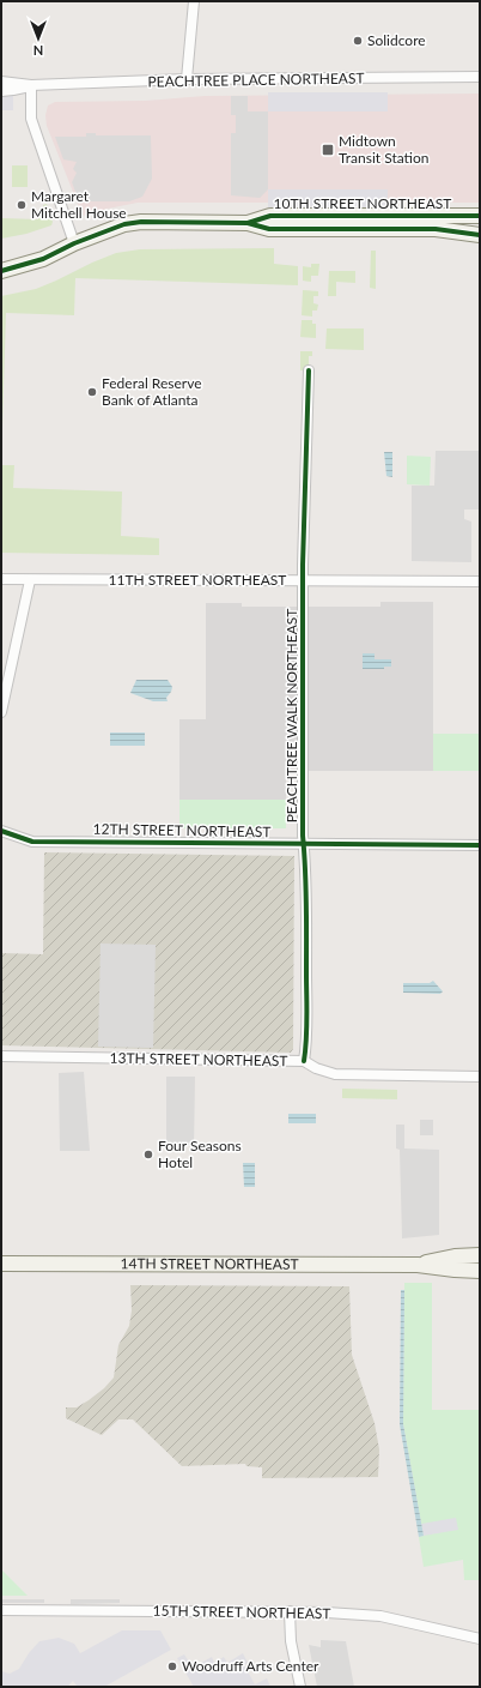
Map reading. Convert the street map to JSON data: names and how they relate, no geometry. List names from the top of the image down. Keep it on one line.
{"streets":{"main road":["10TH STREET NORTHEAST","14TH STREET NORTHEAST"],"street":["PEACHTREE PLACE NORTHEAST","11TH STREET NORTHEAST","PEACHTREE WALK NORTHEAST","12TH STREET NORTHEAST","13TH STREET NORTHEAST","15TH STREET NORTHEAST"]},"crossings":[["11TH STREET NORTHEAST","PEACHTREE WALK NORTHEAST"],["PEACHTREE WALK NORTHEAST","12TH STREET NORTHEAST"],["PEACHTREE WALK NORTHEAST","13TH STREET NORTHEAST"]],"places":{"other":["Solidcore","Margaret Mitchell House","Federal Reserve Bank of Atlanta","Four Seasons Hotel","Woodruff Arts Center"],"transit":["Midtown Transit Station"]},"north":"bottom"}
